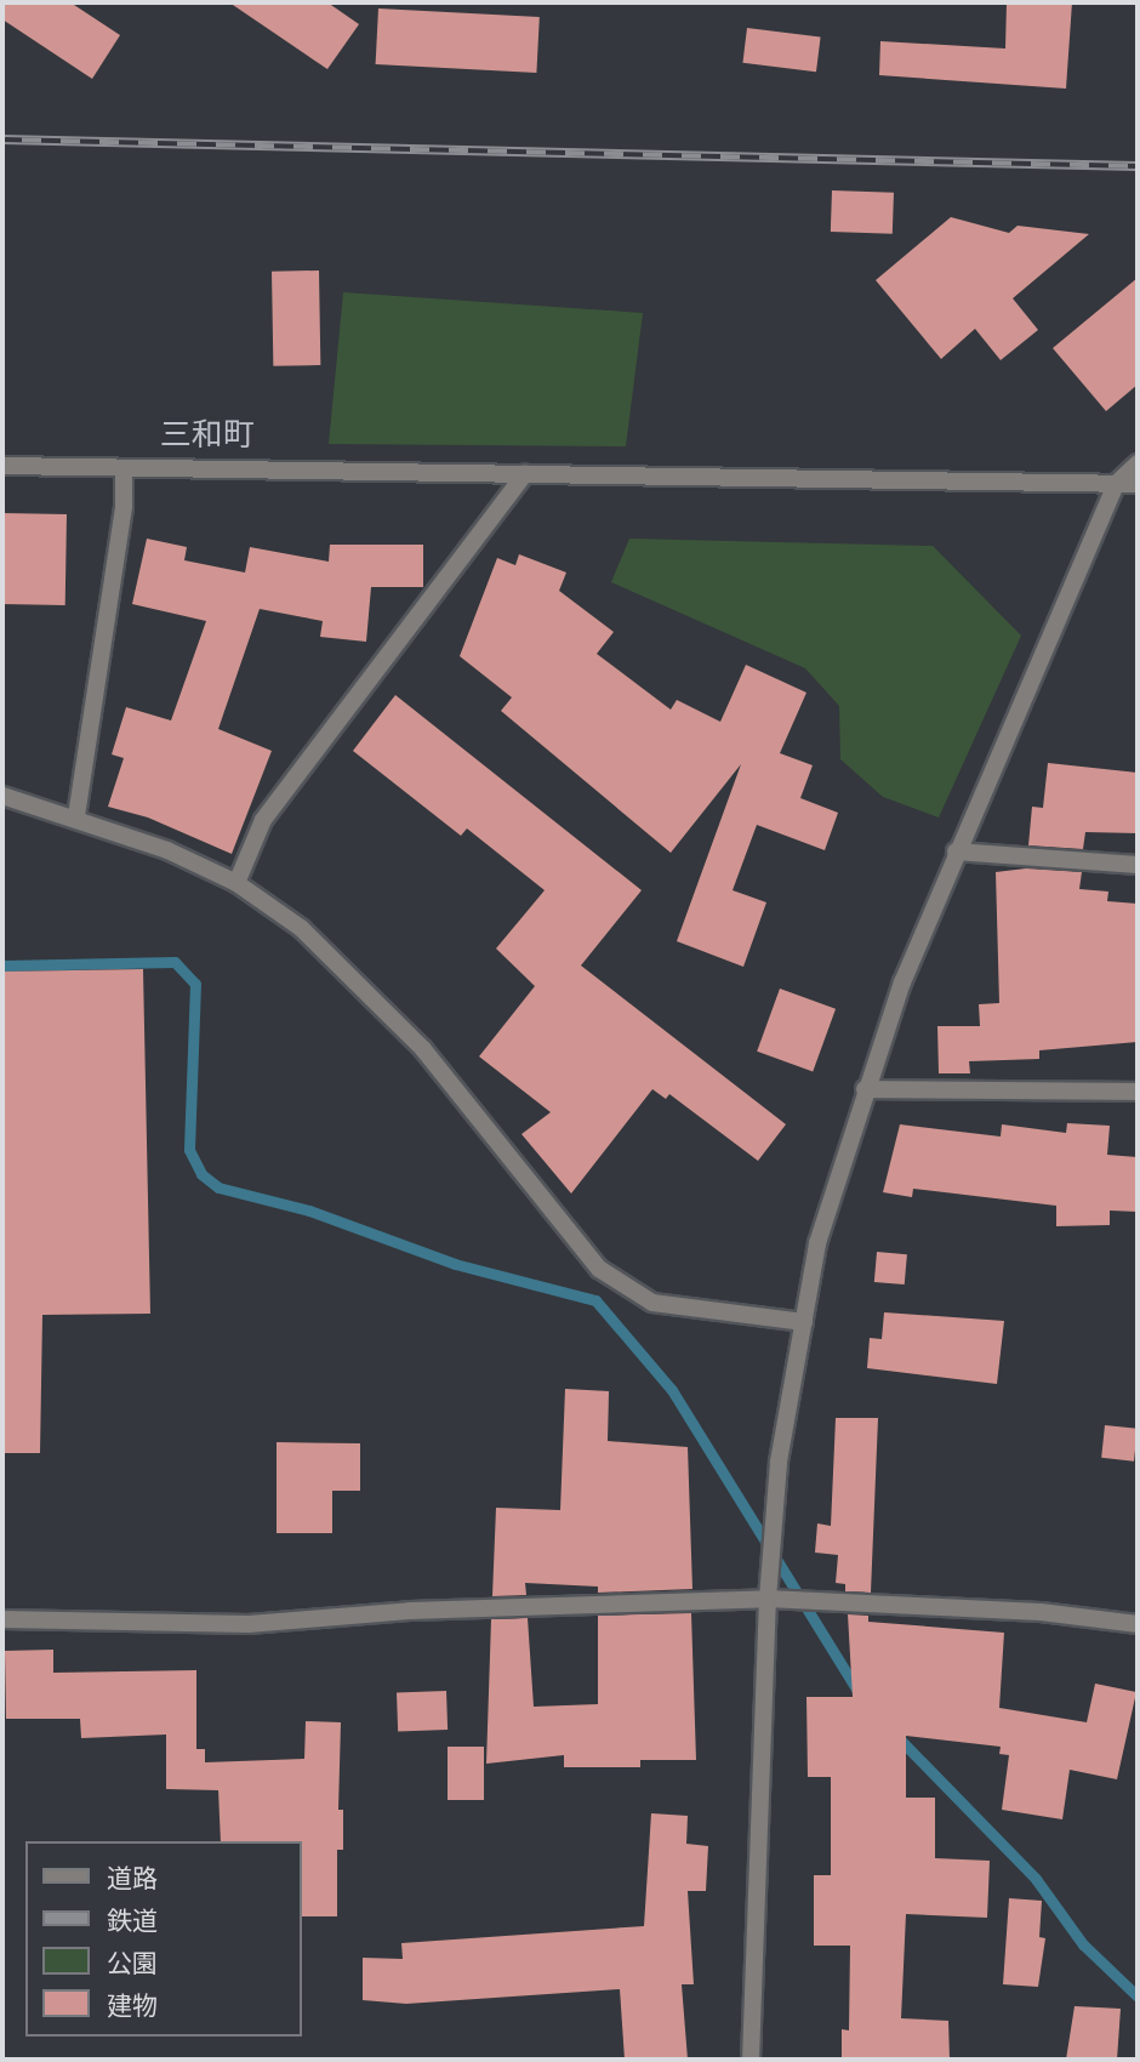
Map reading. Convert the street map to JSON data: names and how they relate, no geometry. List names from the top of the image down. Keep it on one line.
{"districts":["三和町"],"legend":["道路","鉄道","公園","建物"]}
